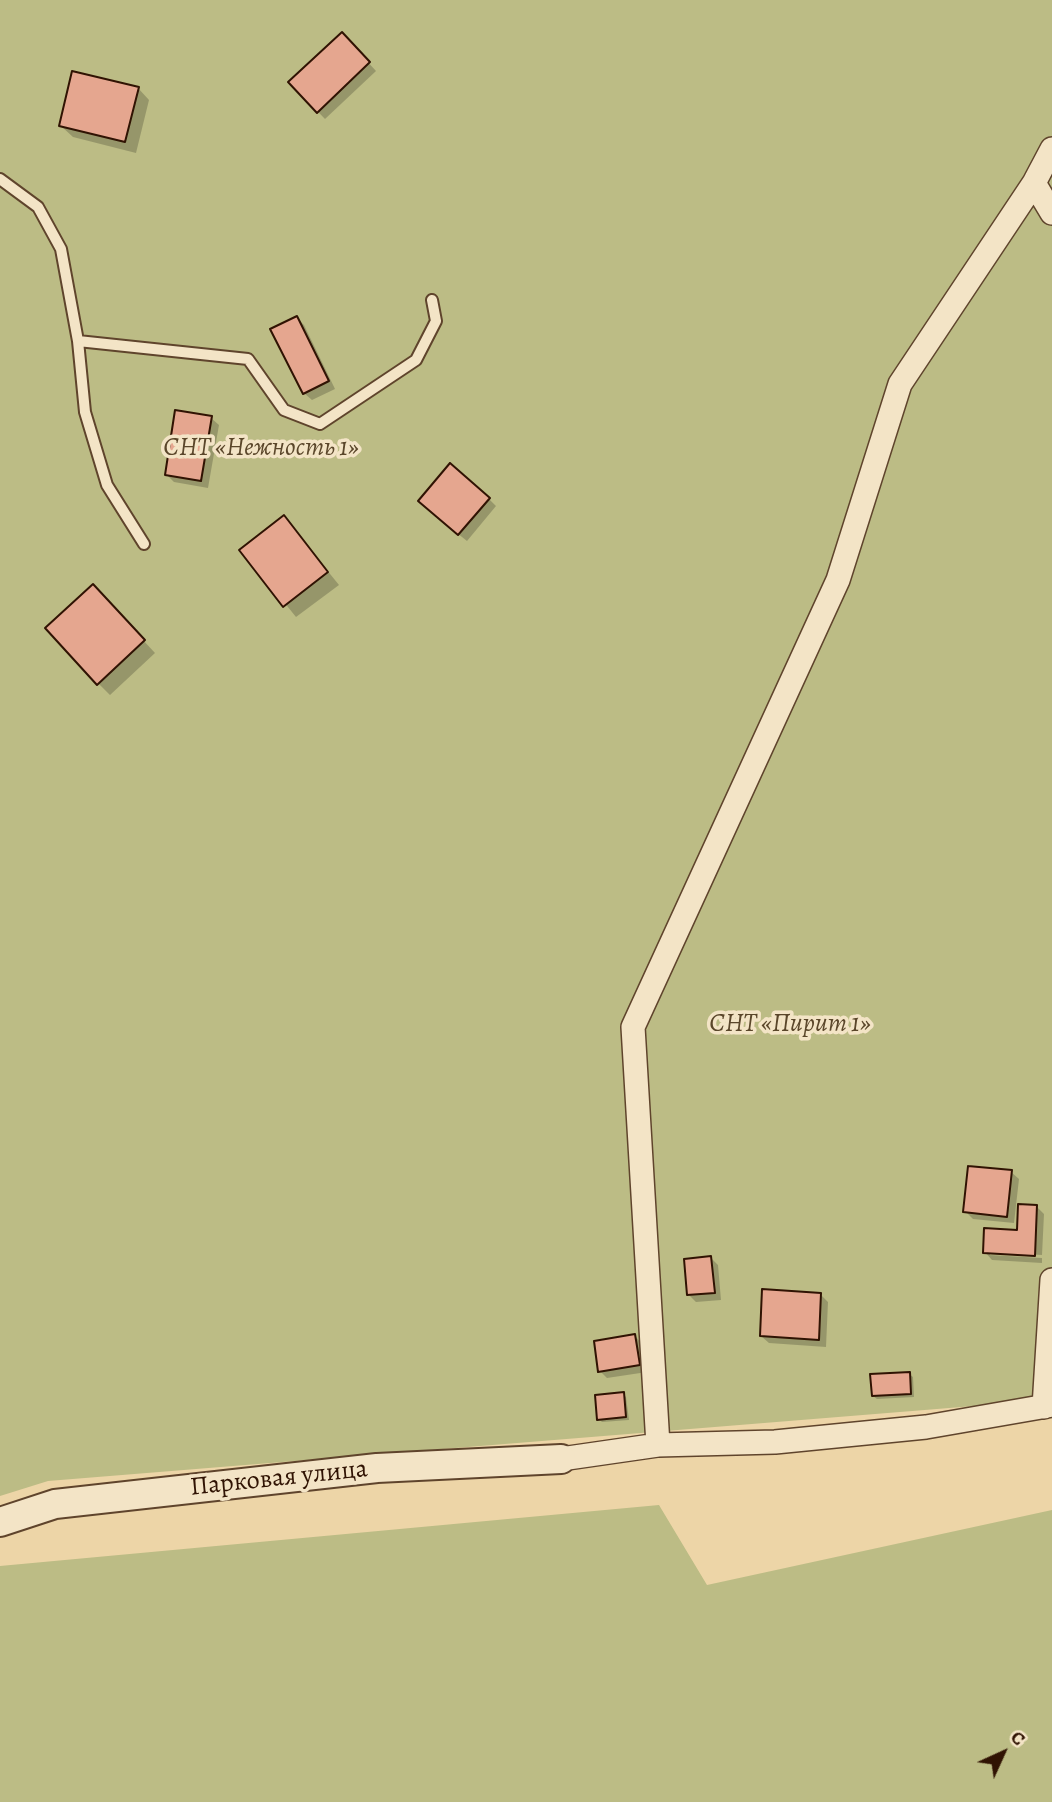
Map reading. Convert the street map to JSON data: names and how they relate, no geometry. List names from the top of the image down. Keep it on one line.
{"streets":{"street":["Парковая улица"]},"parks":["СНТ «Нежность 1»","СНТ «Пирит 1»"],"north":"top right"}
